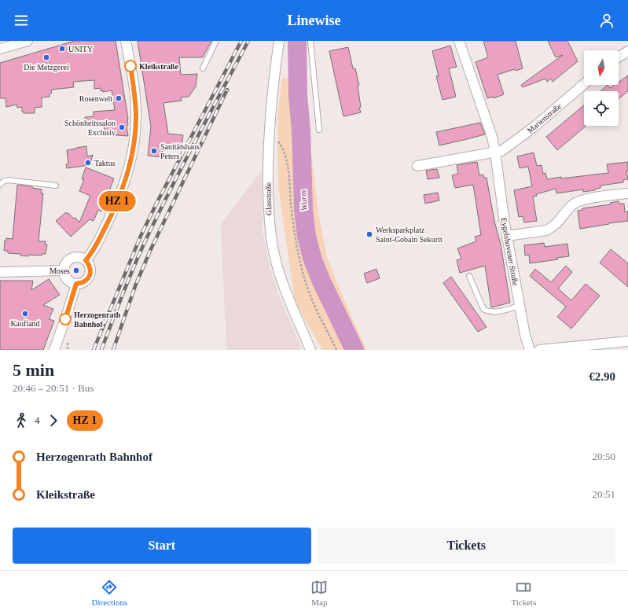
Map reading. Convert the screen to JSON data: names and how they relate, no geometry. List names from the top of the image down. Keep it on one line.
{"streets":{"street":["Marienstraße","Glasstraße","Eygelshovener Straße"]},"crossings":[["Marienstraße","Eygelshovener Straße"]],"water":["Wurm"],"places":["UNITY","Die Metzgerei","Kleikstraße","Rosenwelt","Schönheitssalon Exclusiv","Sanitätshaus Peters","Taktus","Werksparkplatz Saint-Gobain Sekurit","Moses","Kaufland","Herzogenrath Bahnhof"],"north":"bottom","page":{"header":"Linewise","on_map":"HZ 1","heading":["5 min","20:46 – 20:51 · Bus","€2.90"],"legs":["4","HZ 1"],"list":[{"name":"Herzogenrath Bahnhof","value":"20:50"},{"name":"Kleikstraße","value":"20:51"}],"buttons":["Start","Tickets"],"tabs":["Directions","Map","Tickets"]}}
